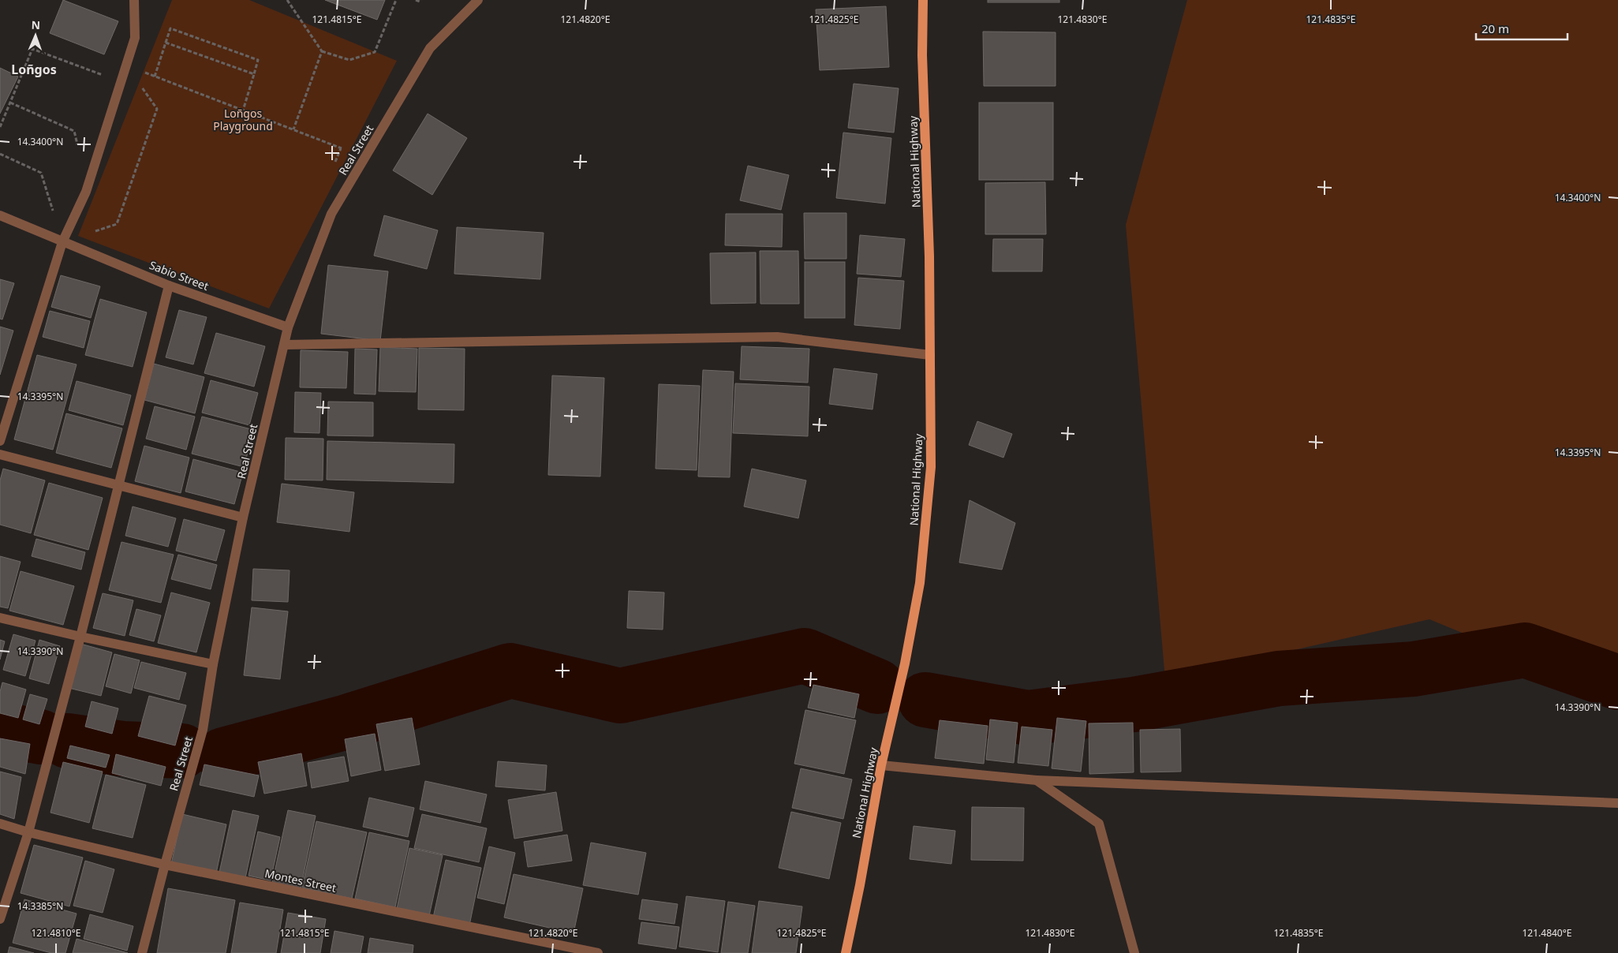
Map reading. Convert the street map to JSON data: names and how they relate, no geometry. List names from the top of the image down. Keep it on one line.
{"streets":{"main road":["National Highway"],"street":["Real Street","Sabio Street","Montes Street"]},"crossings":[["Real Street","Sabio Street"],["Real Street","Montes Street"]],"districts":["Loñgos"],"parks":["Loñgos Playground"],"scale_bar":"20 m","north":"top","coordinates":["121.4815°E","121.4820°E","121.4825°E","121.4830°E","121.4835°E","14.3400°N","14.3395°N","14.3390°N","14.3385°N","121.4810°E","121.4840°E"]}
